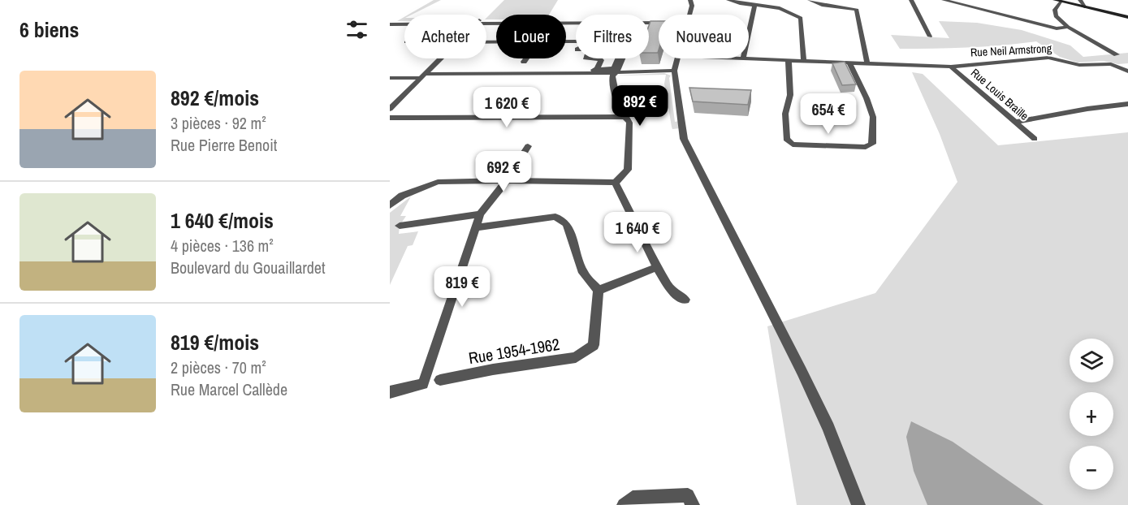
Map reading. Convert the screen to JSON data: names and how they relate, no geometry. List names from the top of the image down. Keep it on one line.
{"streets":{"street":["Rue Neil Armstrong","Rue Louis Braille","Rue 1954-1962"]},"crossings":[["Rue Neil Armstrong","Rue Louis Braille"]],"page":{"heading":"6 biens","chip":["Acheter","Louer","Filtres","Nouveau"],"list":[{"name":"892 €/mois","note":"3 pièces · 92 m² · Rue Pierre Benoit"},{"name":"1 640 €/mois","note":"4 pièces · 136 m² · Boulevard du Gouaillardet"},{"name":"819 €/mois","note":"2 pièces · 70 m² · Rue Marcel Callède"}],"price":["892 €","1 620 €","654 €","692 €","1 640 €","819 €"],"map_buttons":["+","−"]}}
